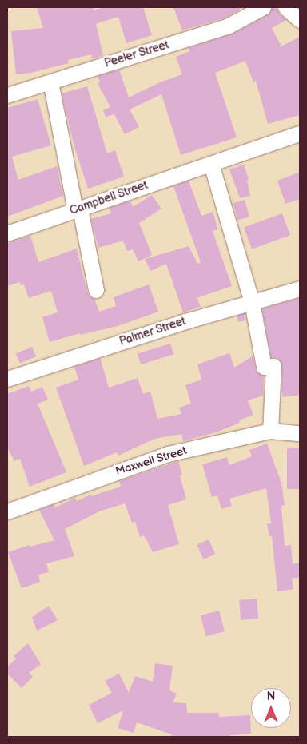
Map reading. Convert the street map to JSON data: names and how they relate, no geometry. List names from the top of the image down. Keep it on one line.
{"streets":{"street":["Peeler Street","Campbell Street","Palmer Street","Maxwell Street"]},"north":"top"}
